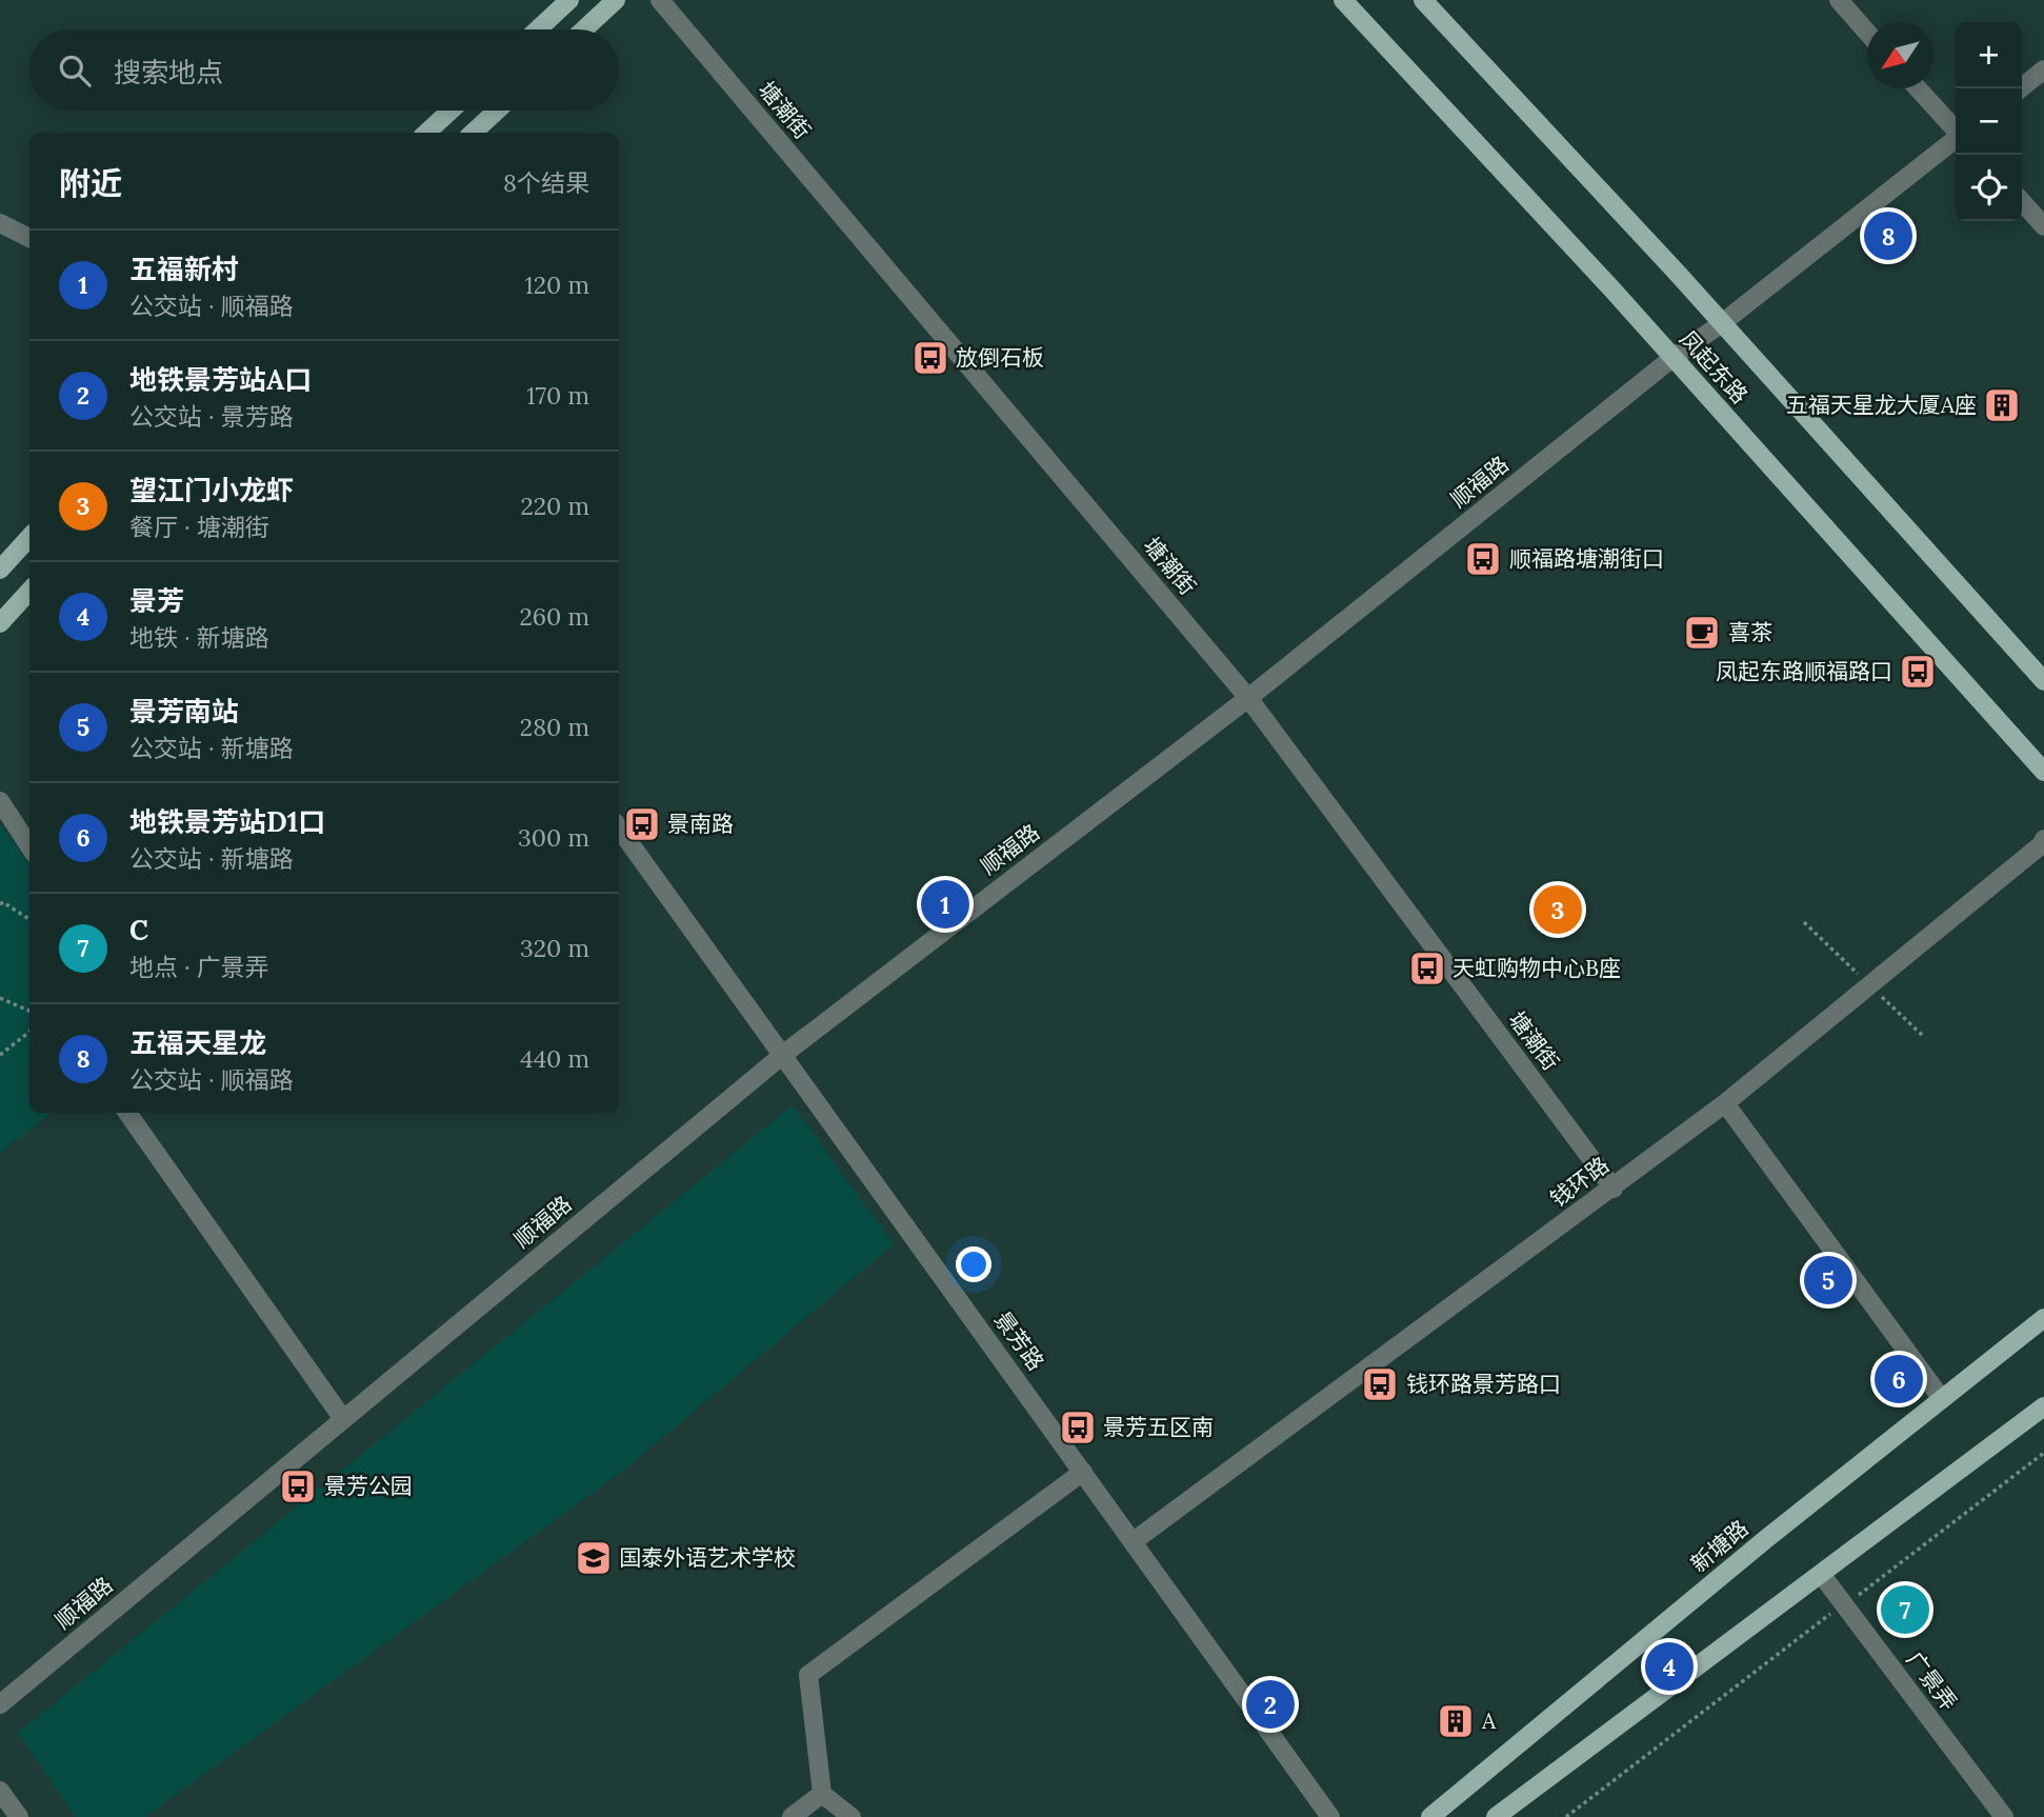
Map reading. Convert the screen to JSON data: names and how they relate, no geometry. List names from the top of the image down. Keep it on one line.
{"streets":{"main road":["凤起东路","新塘路"],"street":["塘潮街","顺福路","钱环路","景芳路","广景弄"]},"crossings":[["塘潮街","顺福路"],["塘潮街","钱环路"],["凤起东路","顺福路"],["顺福路","景芳路"],["钱环路","景芳路"]],"places":{"bus stop":["放倒石板","顺福路塘潮街口","凤起东路顺福路口","景南路","天虹购物中心B座","钱环路景芳路口","景芳五区南","景芳公园"],"building":["五福天星龙大厦A座","A"],"cafe":["喜茶"],"school or university":["国泰外语艺术学校"]},"north":"bottom left","page":{"map_buttons":["+","−"],"search":"搜索地点","heading":["附近","8个结果"],"pins":["8","1","3","5","6","7","4","2"],"list":[{"mark":"1","name":"五福新村","note":"公交站 · 顺福路","value":"120 m"},{"mark":"2","name":"地铁景芳站A口","note":"公交站 · 景芳路","value":"170 m"},{"mark":"3","name":"望江门小龙虾","note":"餐厅 · 塘潮街","value":"220 m"},{"mark":"4","name":"景芳","note":"地铁 · 新塘路","value":"260 m"},{"mark":"5","name":"景芳南站","note":"公交站 · 新塘路","value":"280 m"},{"mark":"6","name":"地铁景芳站D1口","note":"公交站 · 新塘路","value":"300 m"},{"mark":"7","name":"C","note":"地点 · 广景弄","value":"320 m"},{"mark":"8","name":"五福天星龙","note":"公交站 · 顺福路","value":"440 m"}]}}
